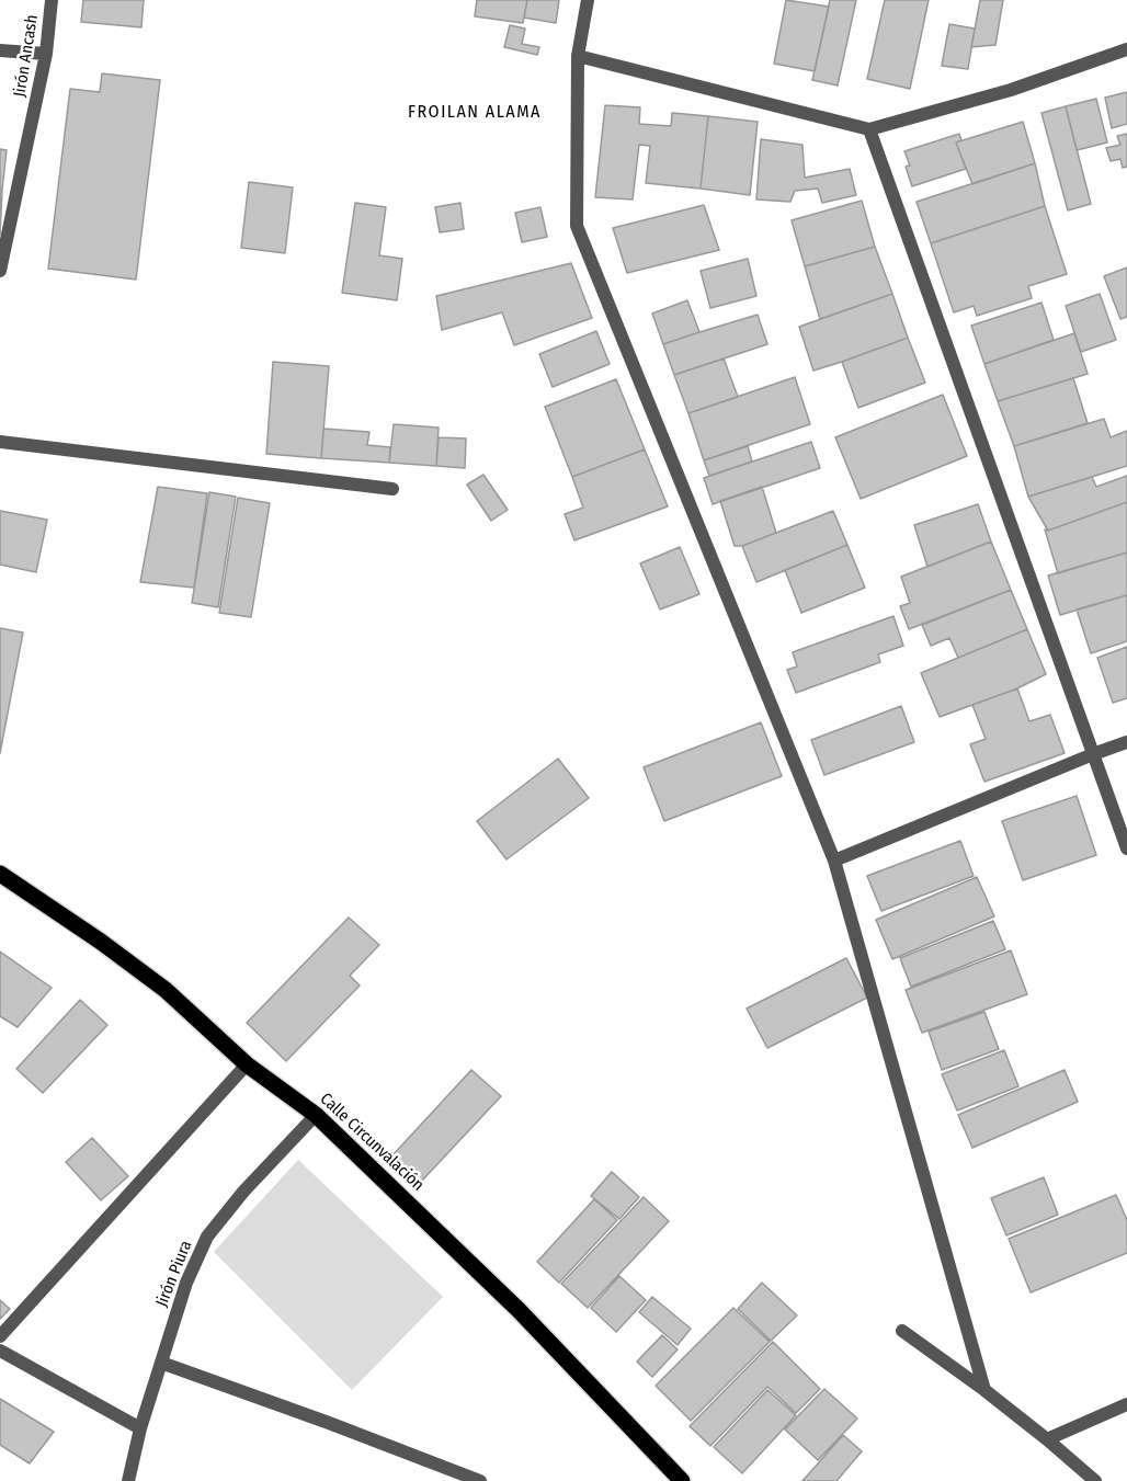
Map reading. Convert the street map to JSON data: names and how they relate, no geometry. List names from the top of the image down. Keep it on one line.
{"streets":{"main road":["Calle Circunvalación"],"street":["Jirón Ancash","Jirón Piura"]},"crossings":[["Calle Circunvalación","Jirón Piura"]],"districts":["FROILAN ALAMA"]}
